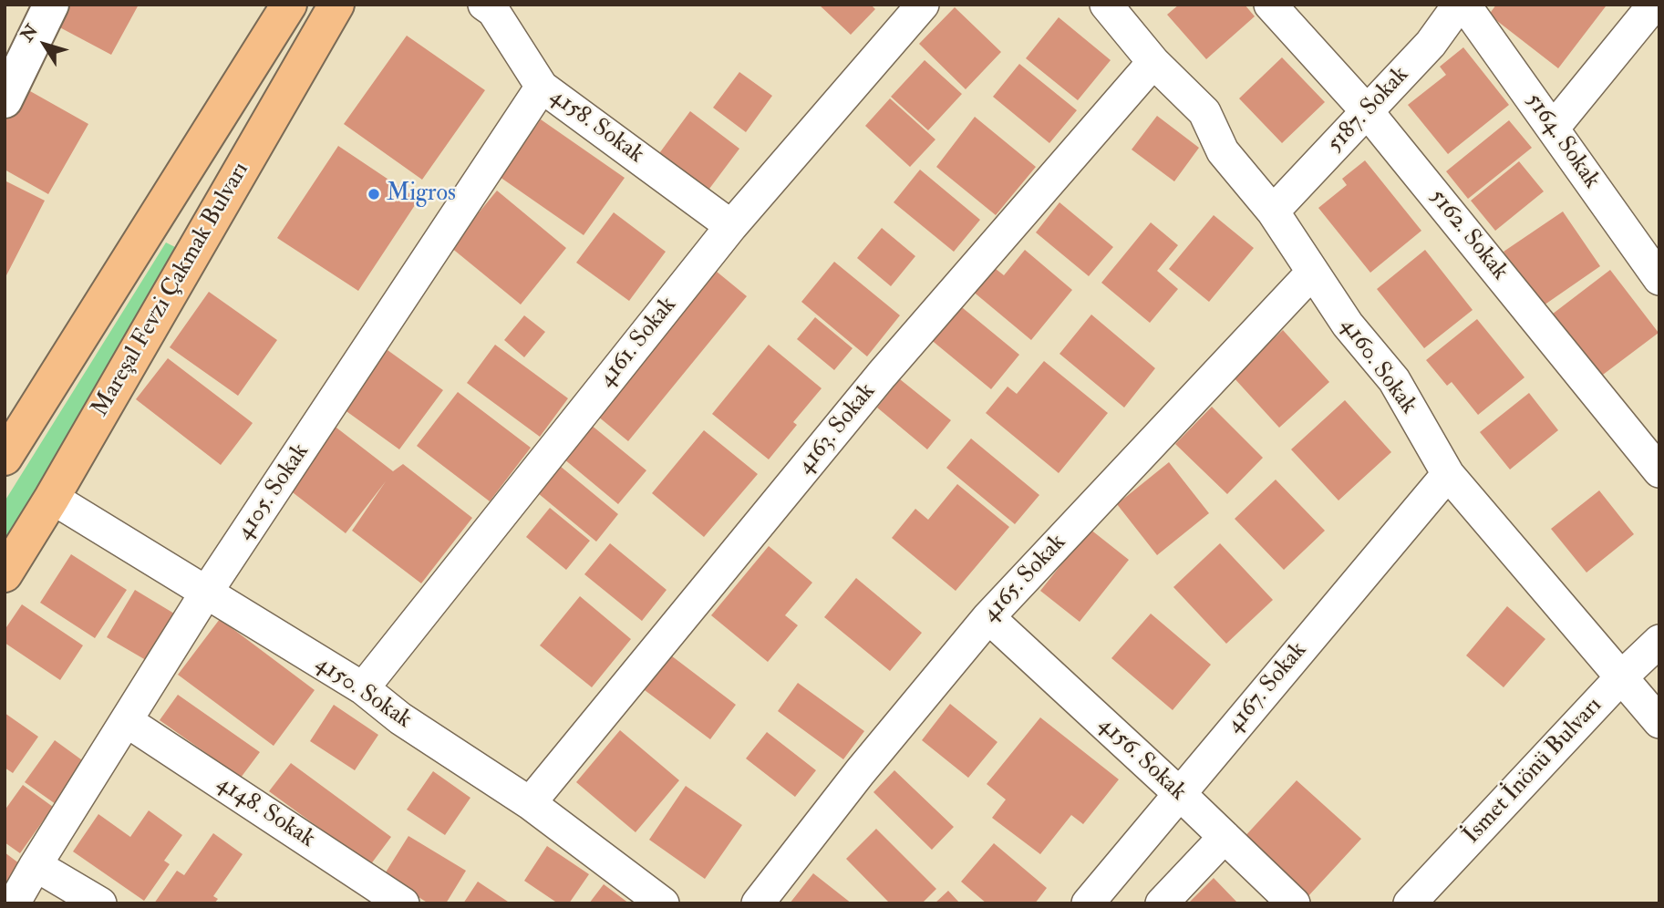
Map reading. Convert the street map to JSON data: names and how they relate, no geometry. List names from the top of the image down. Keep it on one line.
{"streets":{"highway":["Mareşal Fevzi Çakmak Bulvarı"],"street":["5187. Sokak","4158. Sokak","5164. Sokak","5162. Sokak","4161. Sokak","4160. Sokak","4163. Sokak","4105. Sokak","4165. Sokak","4167. Sokak","4150. Sokak","4156. Sokak","İsmet İnönü Bulvarı","4148. Sokak"]},"crossings":[["5187. Sokak","5162. Sokak"],["5187. Sokak","4160. Sokak"],["4158. Sokak","4161. Sokak"],["4158. Sokak","4105. Sokak"],["Mareşal Fevzi Çakmak Bulvarı","4150. Sokak"],["4161. Sokak","4150. Sokak"],["4160. Sokak","4163. Sokak"],["4160. Sokak","4165. Sokak"],["4160. Sokak","4167. Sokak"],["4160. Sokak","İsmet İnönü Bulvarı"],["4163. Sokak","4150. Sokak"],["4105. Sokak","4150. Sokak"],["4105. Sokak","4148. Sokak"],["4165. Sokak","4156. Sokak"],["4167. Sokak","4156. Sokak"]],"places":["Migros"],"north":"top left"}
